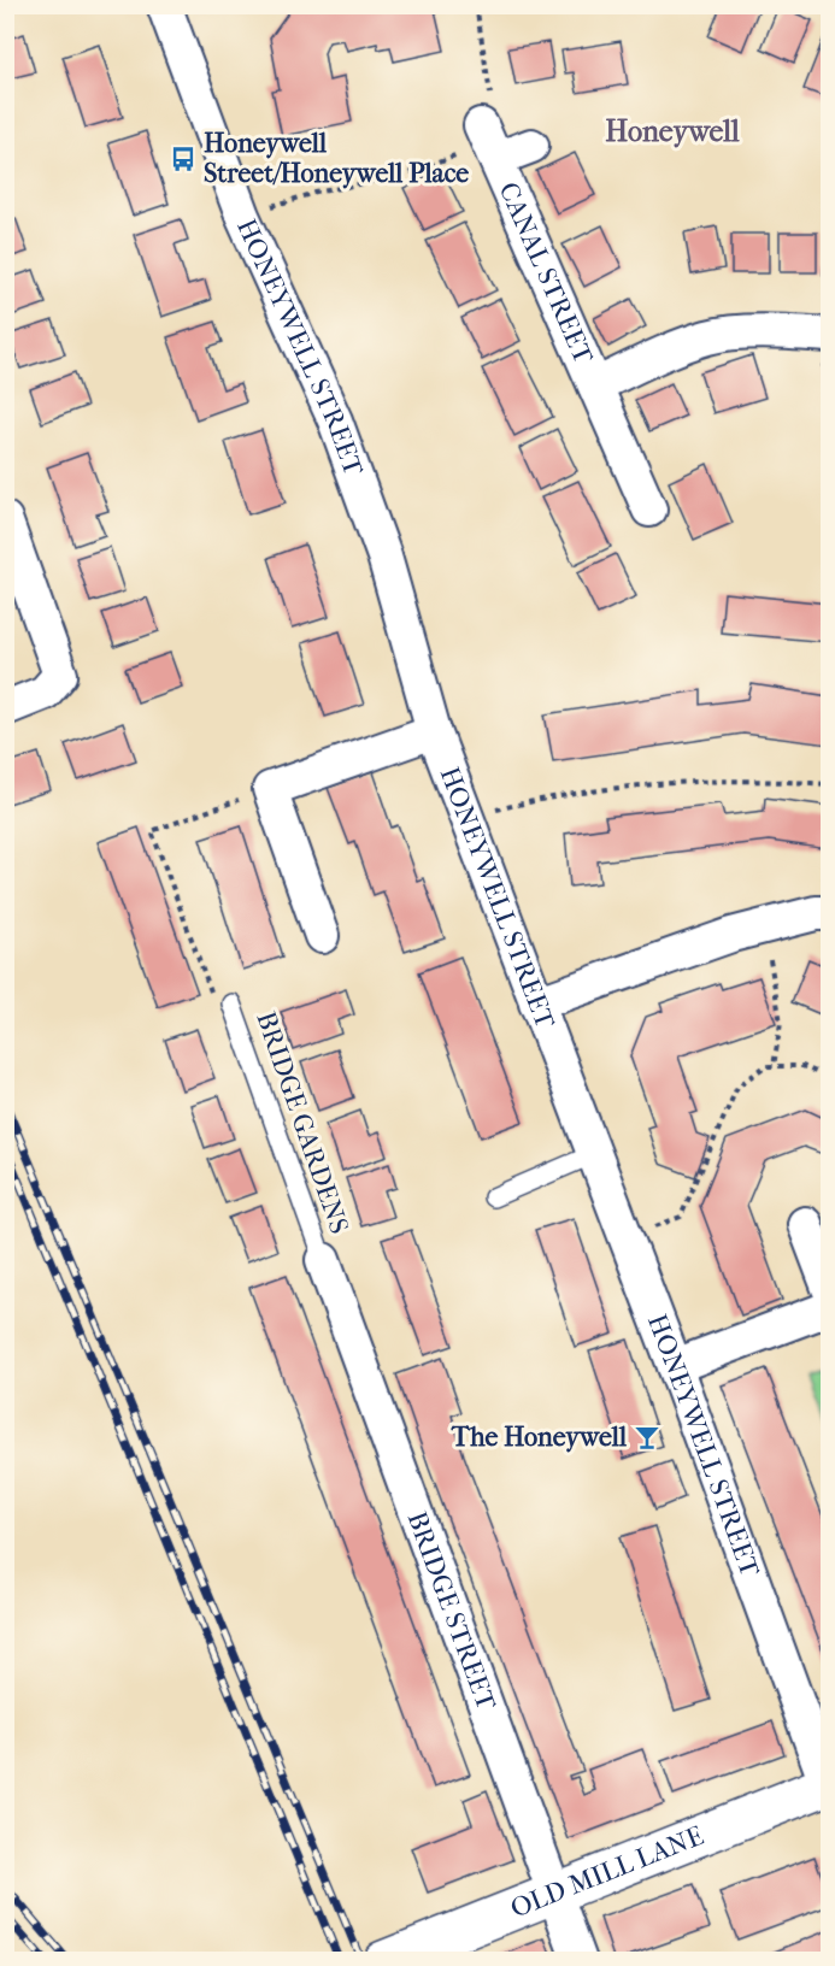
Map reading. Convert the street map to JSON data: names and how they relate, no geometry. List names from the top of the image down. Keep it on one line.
{"streets":{"highway":["OLD MILL LANE"],"street":["CANAL STREET","HONEYWELL STREET","BRIDGE STREET"],"lane":["BRIDGE GARDENS"]},"crossings":[["HONEYWELL STREET","OLD MILL LANE"],["BRIDGE GARDENS","BRIDGE STREET"],["BRIDGE STREET","OLD MILL LANE"]],"districts":["Honeywell"],"places":{"bus stop":["Honeywell Street/Honeywell Place"],"bar":["The Honeywell"]}}
